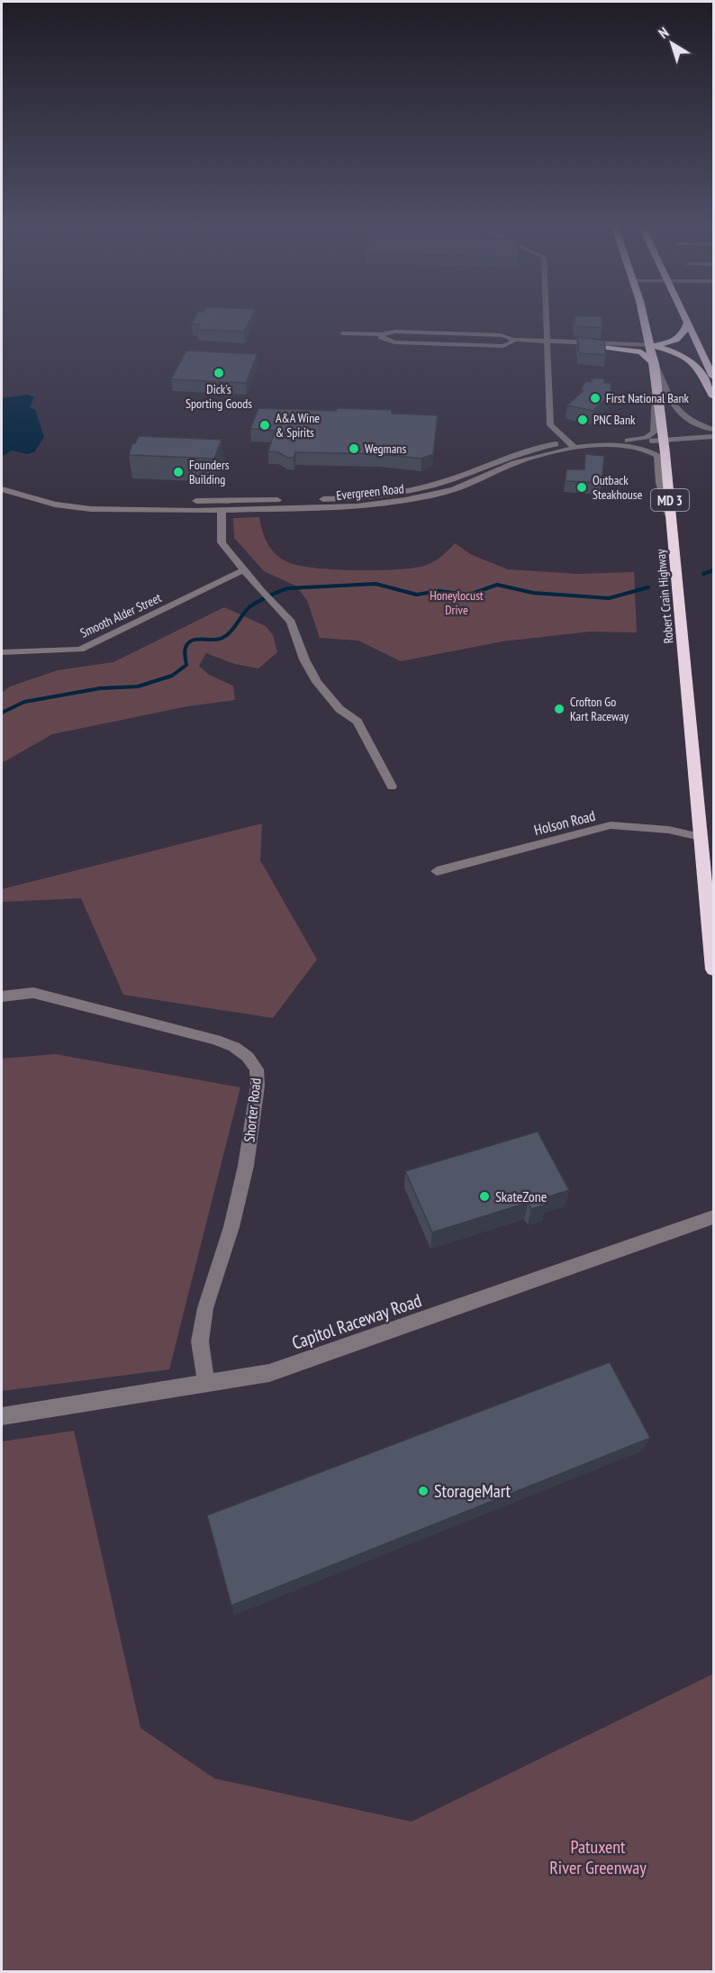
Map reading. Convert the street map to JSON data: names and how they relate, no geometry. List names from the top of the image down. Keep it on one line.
{"streets":{"highway":["MD 3","Robert Crain Highway"],"street":["Evergreen Road","Smooth Alder Street","Holson Road","Shorter Road","Capitol Raceway Road"]},"crossings":[["Evergreen Road","Robert Crain Highway"],["Robert Crain Highway","Holson Road"],["Shorter Road","Capitol Raceway Road"]],"parks":["Honeylocust Drive","Patuxent River Greenway"],"places":["Dick's Sporting Goods","First National Bank","PNC Bank","A&A Wine & Spirits","Wegmans","Founders Building","Outback Steakhouse","Crofton Go Kart Raceway","SkateZone","StorageMart"],"north":"top left"}
